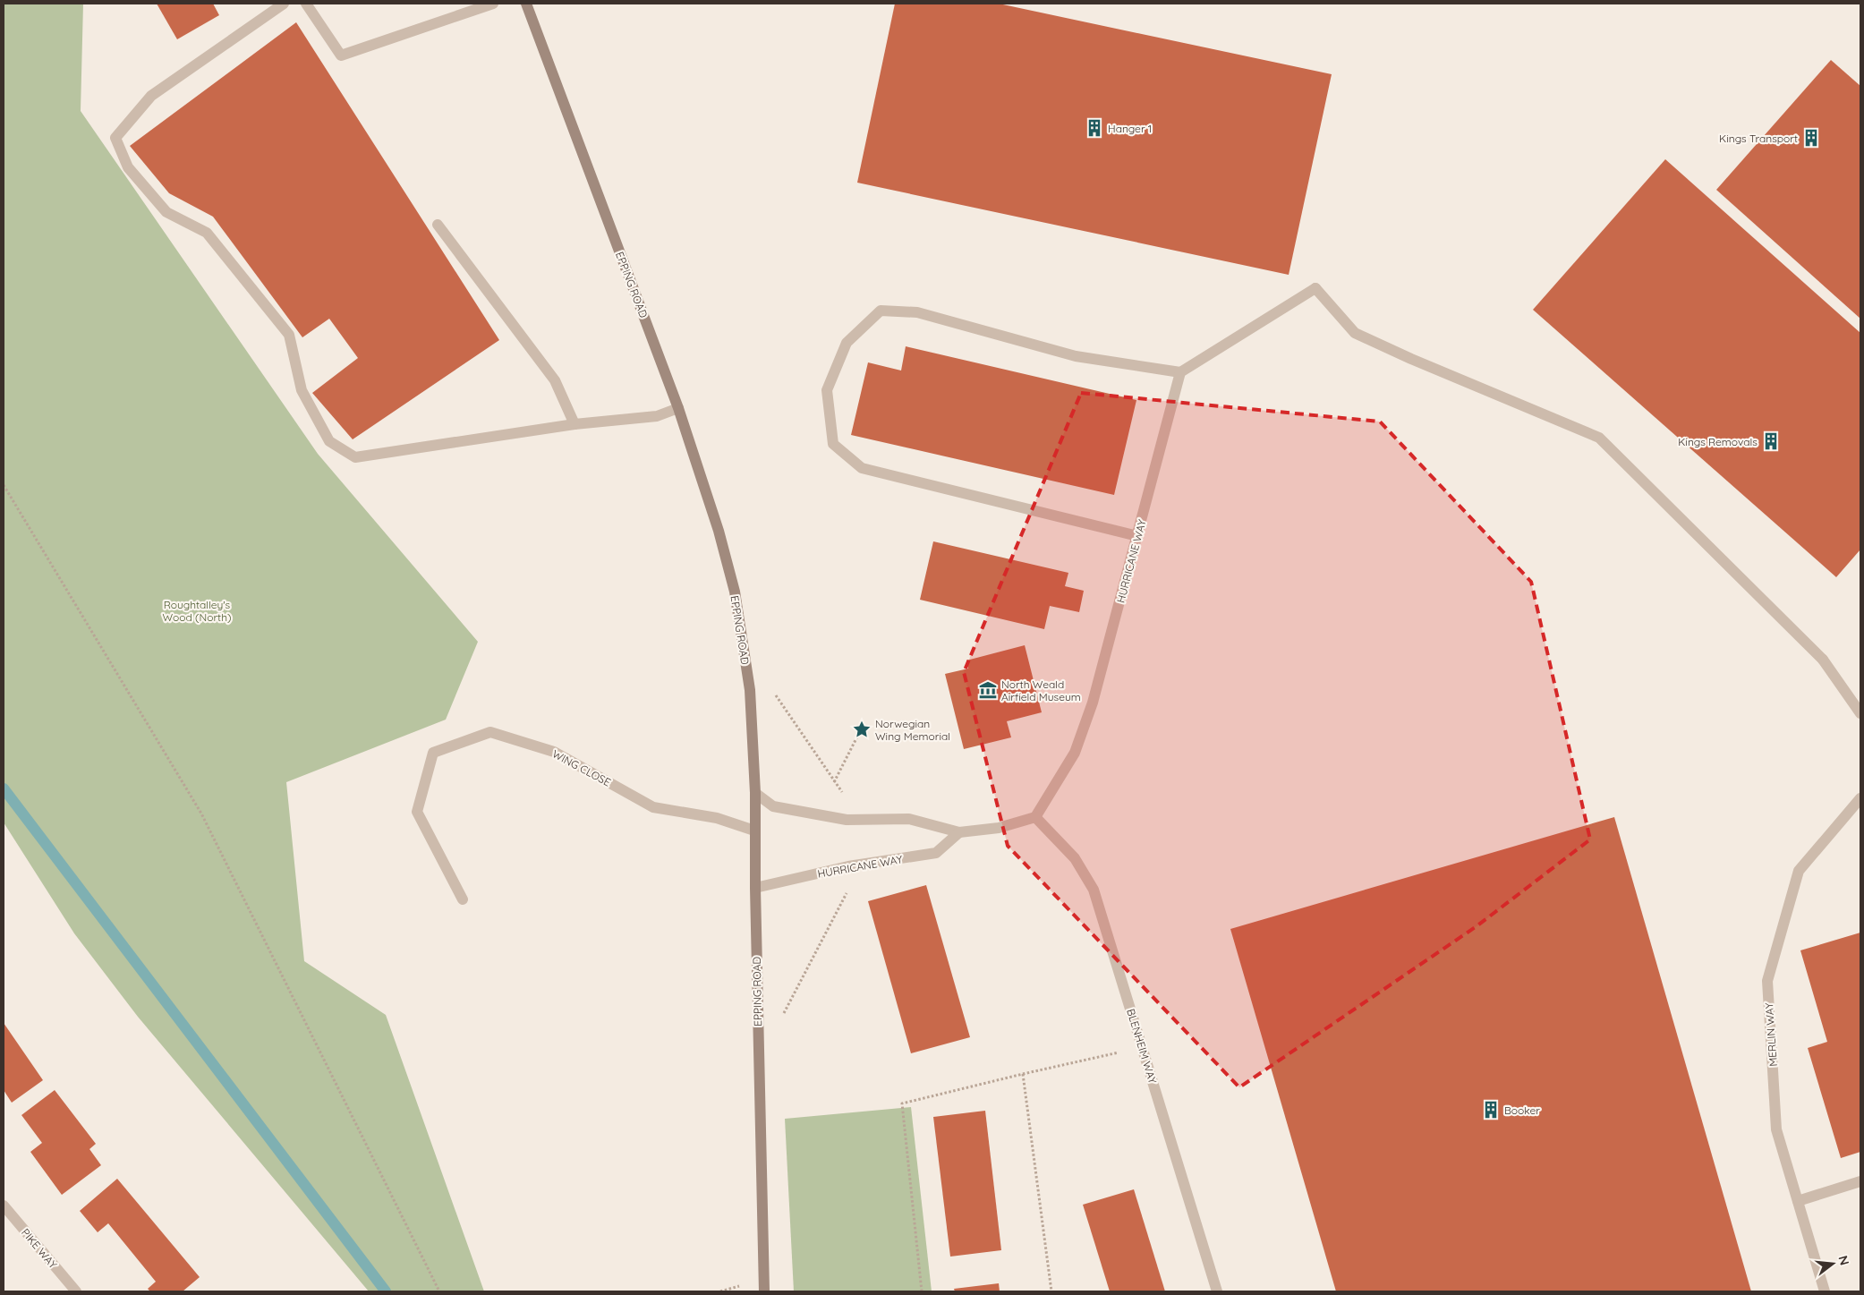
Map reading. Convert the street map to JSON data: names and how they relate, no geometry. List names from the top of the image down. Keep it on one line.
{"streets":{"main road":["EPPING ROAD"],"street":["HURRICANE WAY","WING CLOSE","MERLIN WAY","BLENHEIM WAY","PIKE WAY"]},"crossings":[["EPPING ROAD","HURRICANE WAY"],["EPPING ROAD","WING CLOSE"],["HURRICANE WAY","BLENHEIM WAY"]],"parks":["Roughtalley's Wood (North)"],"places":{"building":["Hanger 1","Kings Transport","Kings Removals","Booker"],"museum":["North Weald Airfield Museum"],"place":["Norwegian Wing Memorial"]},"north":"right"}
